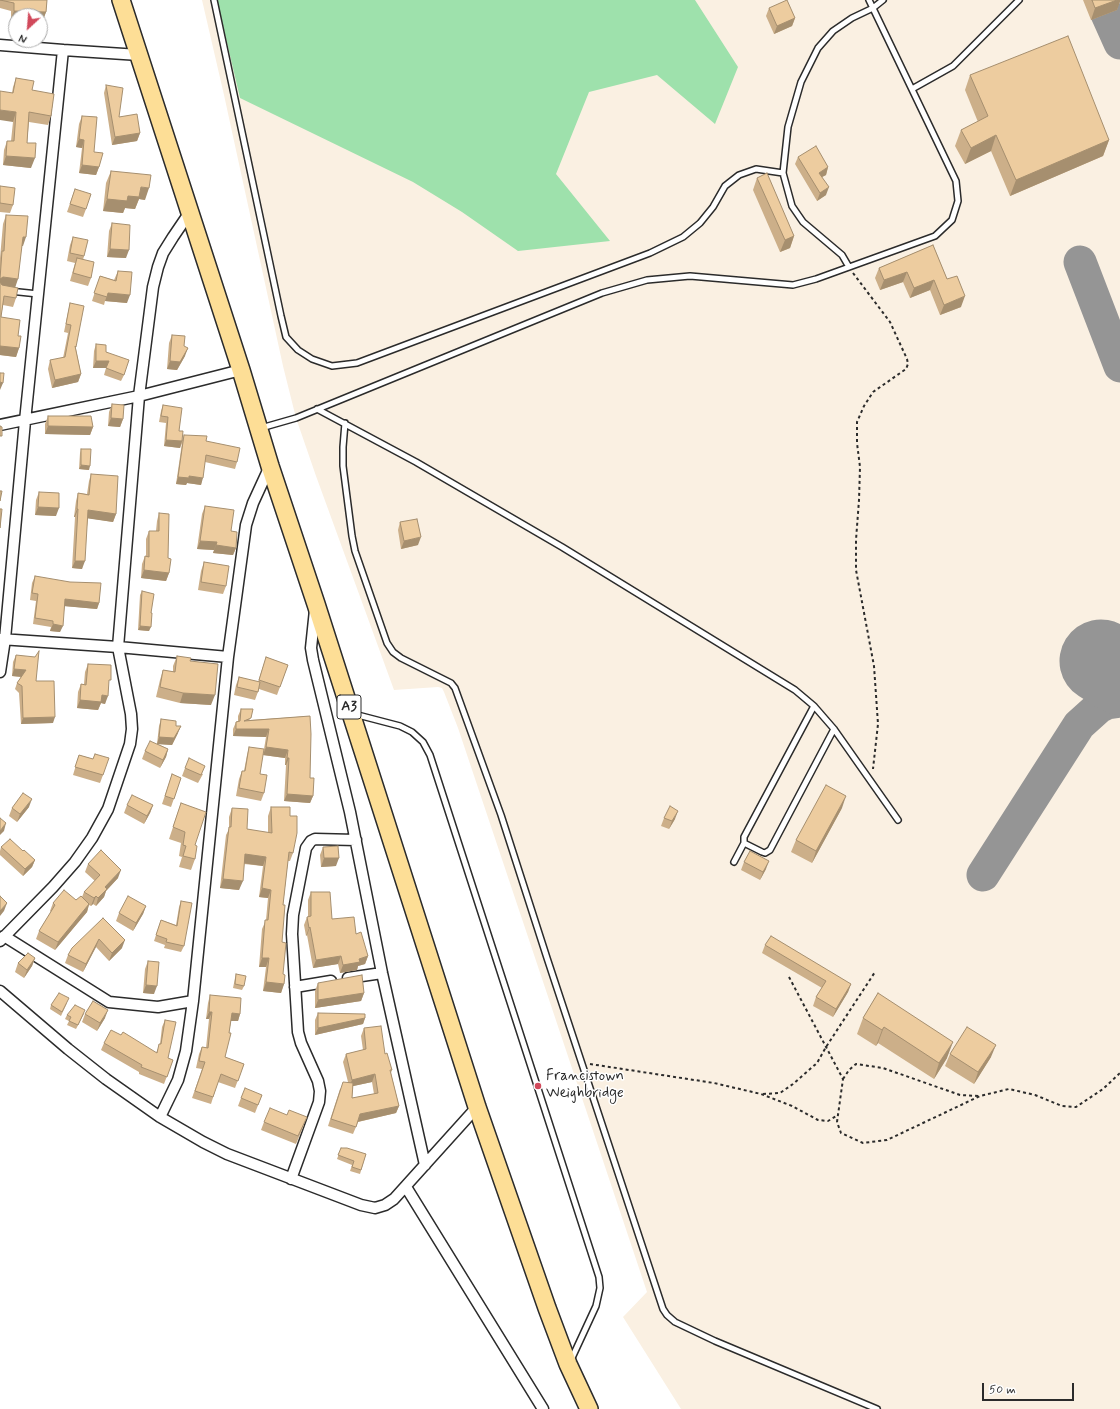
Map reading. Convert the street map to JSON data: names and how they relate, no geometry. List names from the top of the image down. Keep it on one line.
{"streets":{"highway":["A3"]},"places":["Francistown Weighbridge"],"scale_bar":"50 m","north":"bottom left"}
